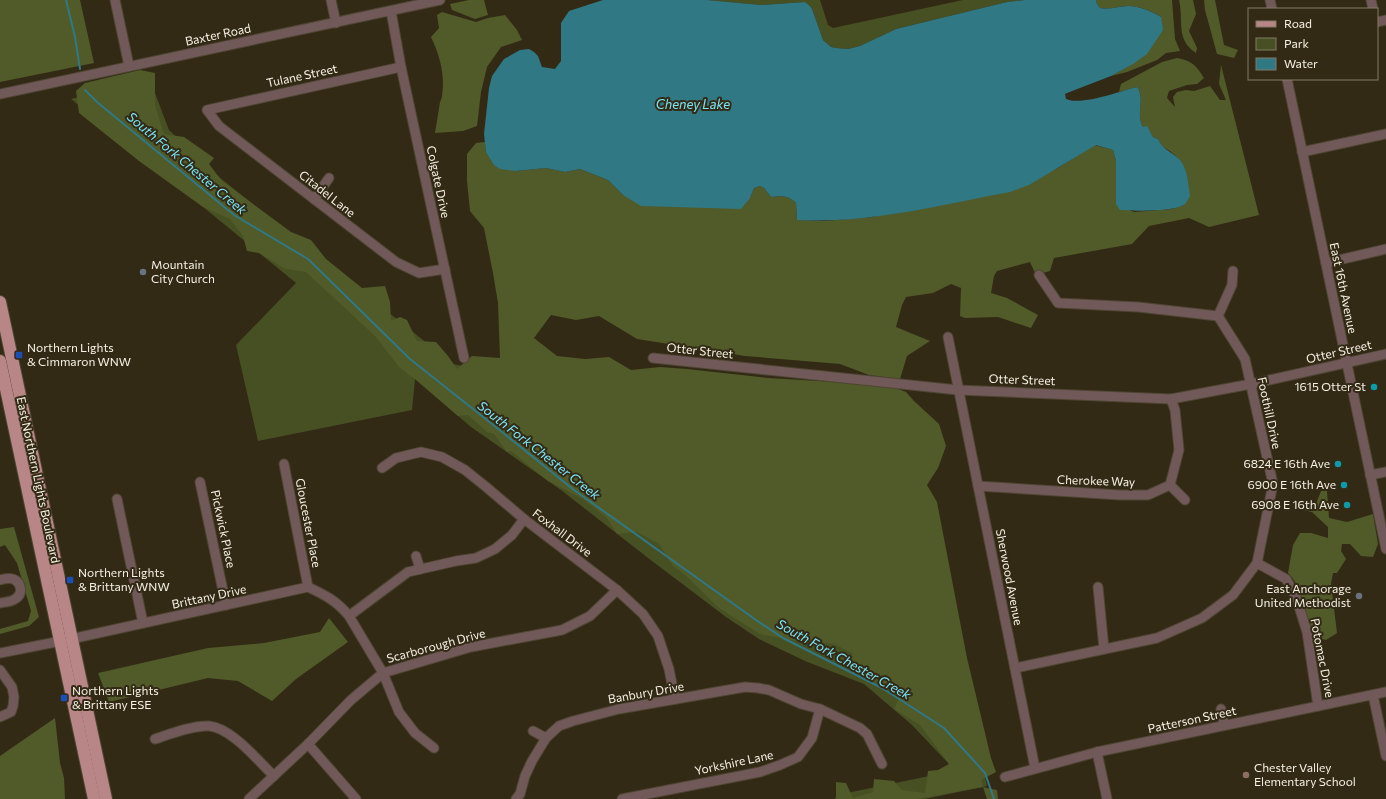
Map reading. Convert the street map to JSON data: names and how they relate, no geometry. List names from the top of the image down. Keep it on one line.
{"streets":{"main road":["East Northern Lights Boulevard"],"street":["Baxter Road","Tulane Street","Colgate Drive","Citadel Lane","East 16th Avenue","Otter Street","Foothill Drive","Cherokee Way","Gloucester Place","Pickwick Place","Foxhall Drive","Sherwood Avenue","Brittany Drive","Scarborough Drive","Potomac Drive","Banbury Drive","Patterson Street","Yorkshire Lane"]},"crossings":[["Baxter Road","Colgate Drive"],["Tulane Street","Colgate Drive"],["Tulane Street","Citadel Lane"],["Colgate Drive","Citadel Lane"],["East 16th Avenue","Otter Street"],["Otter Street","Foothill Drive"],["Otter Street","Sherwood Avenue"],["Foothill Drive","Sherwood Avenue"],["Foothill Drive","Potomac Drive"],["East Northern Lights Boulevard","Brittany Drive"],["Cherokee Way","Sherwood Avenue"],["Gloucester Place","Brittany Drive"],["Pickwick Place","Brittany Drive"],["Foxhall Drive","Scarborough Drive"],["Foxhall Drive","Banbury Drive"],["Sherwood Avenue","Patterson Street"],["Potomac Drive","Patterson Street"],["Banbury Drive","Yorkshire Lane"]],"water":["Cheney Lake","South Fork Chester Creek"],"places":{"other":["Mountain City Church","1615 Otter St","6824 E 16th Ave","6900 E 16th Ave","6908 E 16th Ave","East Anchorage United Methodist","Chester Valley Elementary School"],"transit":["Northern Lights & Cimmaron WNW","Northern Lights & Brittany WNW","Northern Lights & Brittany ESE"]},"legend":["Road","Park","Water"]}
